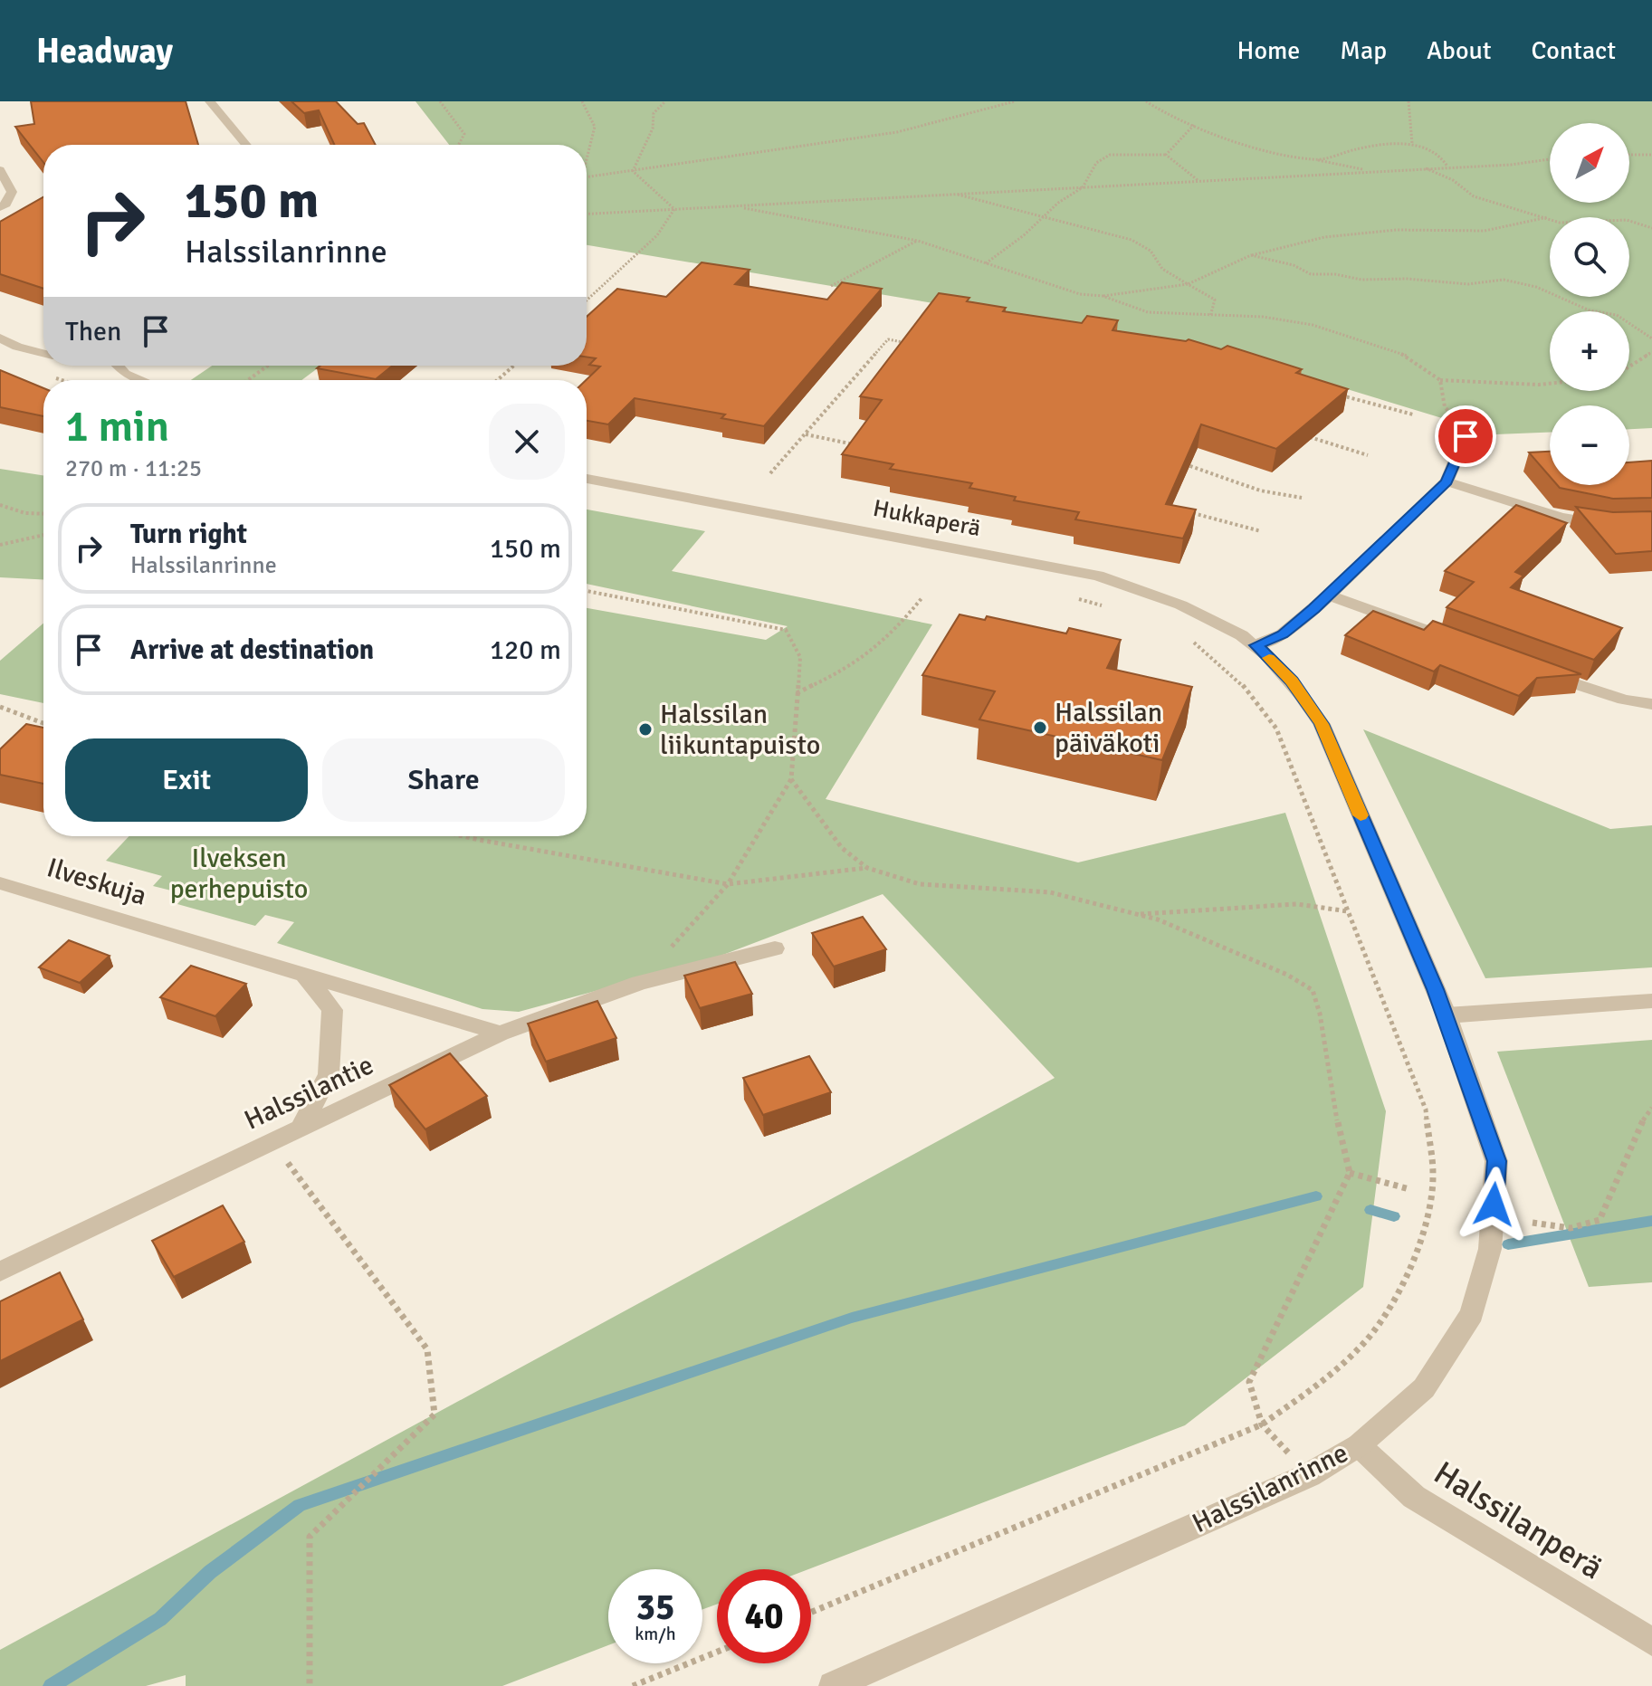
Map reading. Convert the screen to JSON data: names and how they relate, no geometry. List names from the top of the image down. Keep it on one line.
{"streets":{"street":["Hukkaperä","Ilveskuja","Halssilantie","Halssilanrinne","Halssilanperä"]},"crossings":[["Hukkaperä","Halssilanrinne"],["Ilveskuja","Halssilantie"],["Halssilanrinne","Halssilanperä"]],"parks":["Ilveksen perhepuisto"],"places":["Halssilan päiväkoti","Halssilan liikuntapuisto"],"north":"top right","page":{"header":"Headway","nav":["Home","Map","About","Contact"],"map_buttons":["+","−"],"turn":["150 m","Halssilanrinne"],"then":"Then","heading":["1 min","270 m · 11:25"],"list":[{"name":"Turn right","note":"Halssilanrinne","value":"150 m"},{"name":"Arrive at destination","value":"120 m"}],"buttons":["Exit","Share"],"speed":"35 km/h","limit":"40"}}
